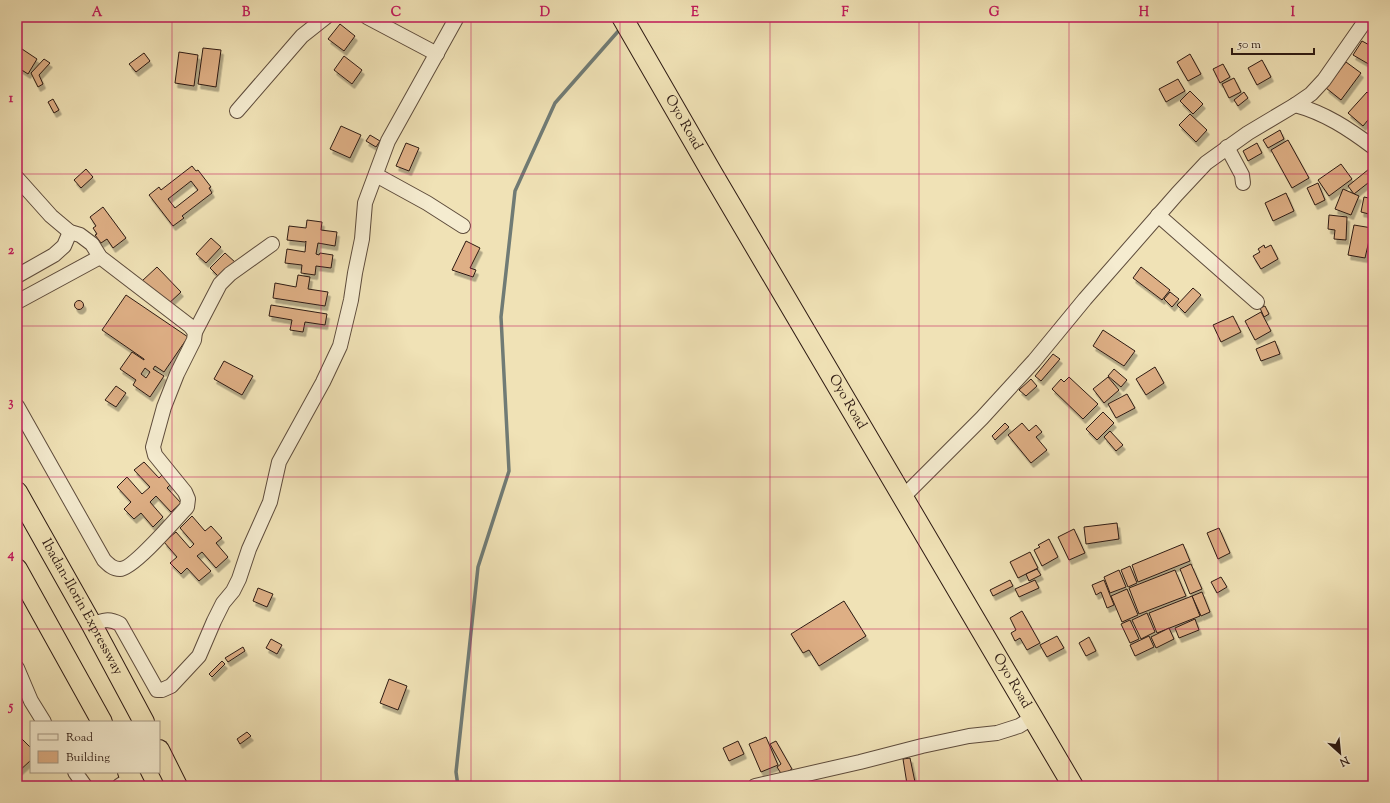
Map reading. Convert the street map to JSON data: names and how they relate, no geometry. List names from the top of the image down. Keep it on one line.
{"streets":{"highway":["Oyo Road","Ibadan-Ilorin Expressway"]},"legend":["Road","Building"],"scale_bar":"50 m","north":"bottom right","grid":{"columns":["A","B","C","D","E","F","G","H","I"],"rows":["1","2","3","4","5"]}}
